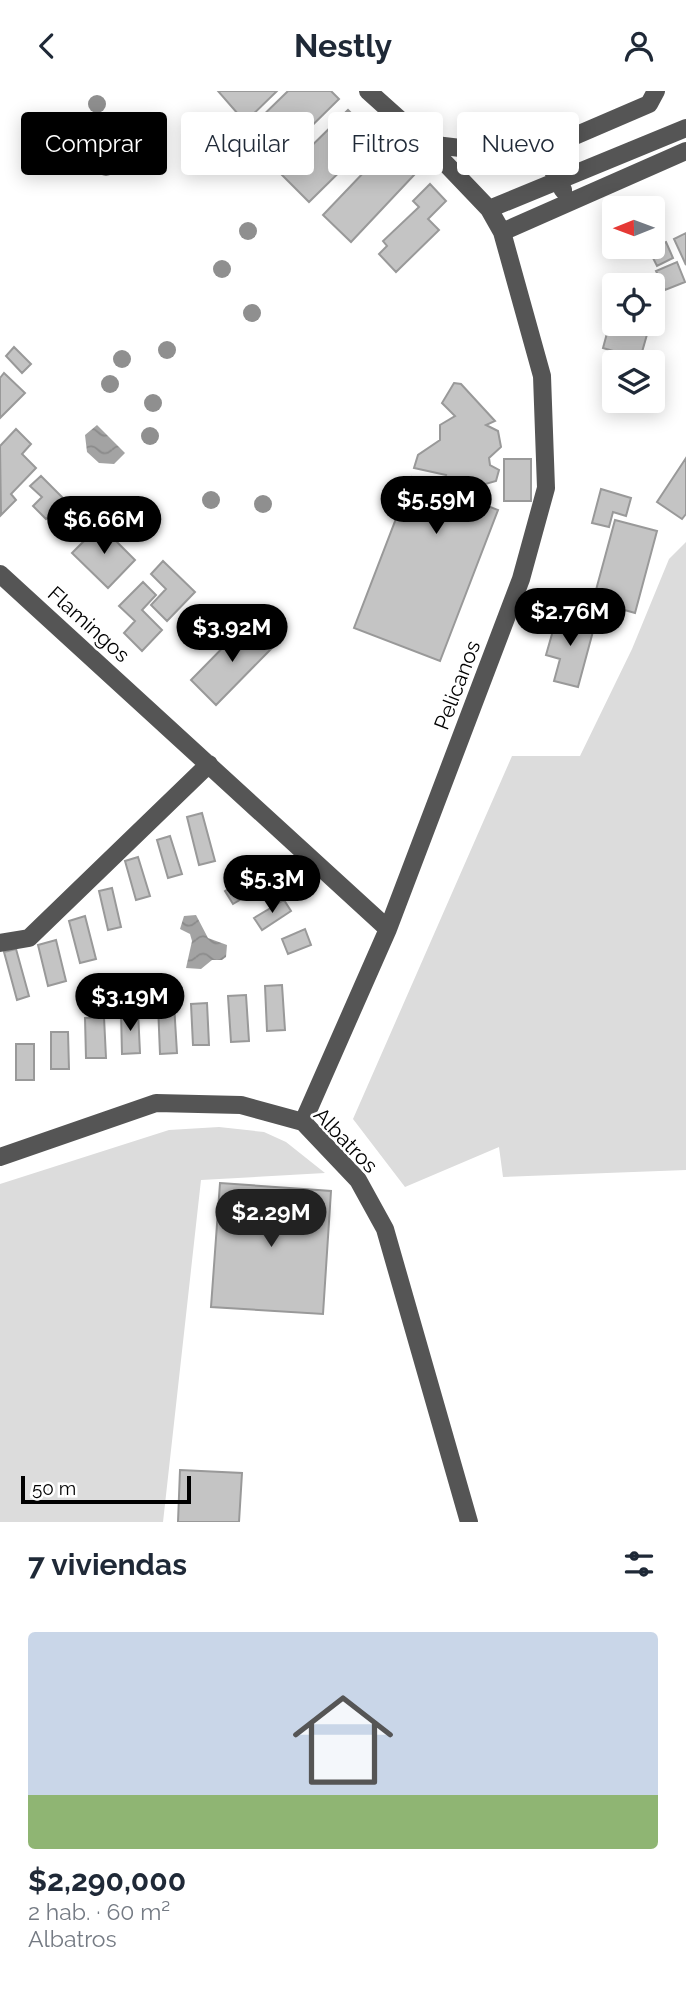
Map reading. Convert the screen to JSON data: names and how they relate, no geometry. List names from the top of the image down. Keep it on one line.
{"streets":{"street":["Flamingos","Pelicanos","Albatros"]},"crossings":[["Flamingos","Pelicanos"],["Pelicanos","Albatros"]],"scale_bar":"50 m","north":"left","page":{"header":"Nestly","chip":["Comprar","Alquilar","Filtros","Nuevo"],"price":["$5.59M","$6.66M","$2.76M","$3.92M","$5.3M","$3.19M","$2.29M"],"scale":"50 m","heading":"7 viviendas","list":[{"name":"$2,290,000","note":"2 hab. · 60 m² · Albatros"}]}}
